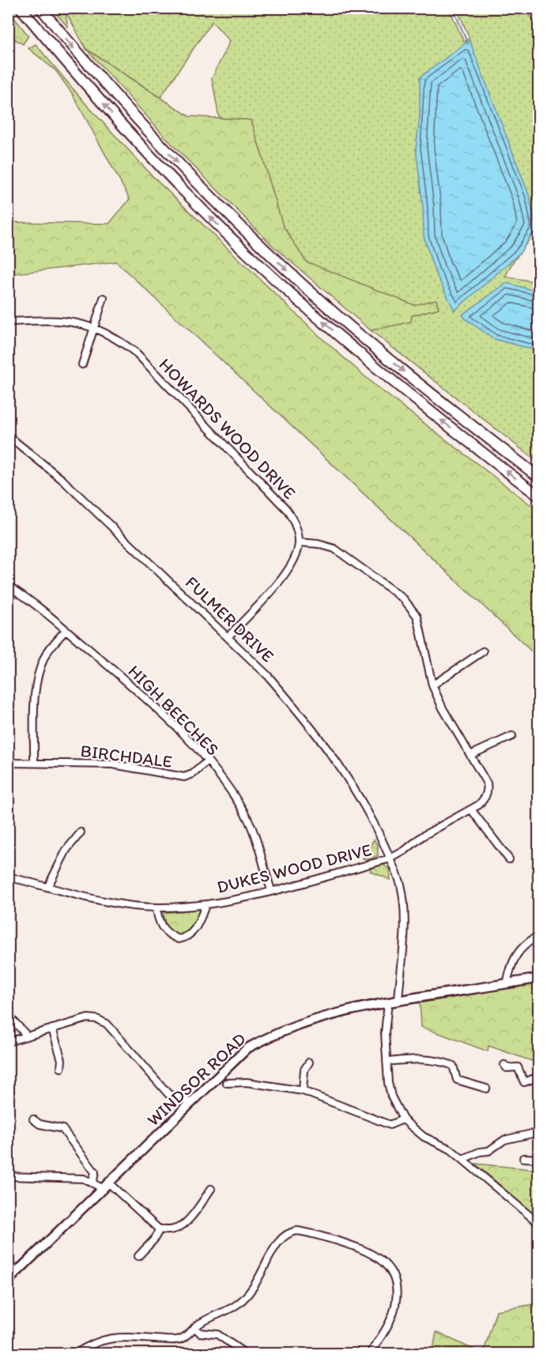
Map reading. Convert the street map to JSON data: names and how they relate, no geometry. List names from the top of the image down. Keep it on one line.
{"streets":{"main road":["WINDSOR ROAD"],"street":["HOWARDS WOOD DRIVE","FULMER DRIVE","HIGH BEECHES","BIRCHDALE","DUKES WOOD DRIVE"]},"crossings":[["FULMER DRIVE","DUKES WOOD DRIVE"],["HIGH BEECHES","BIRCHDALE"],["HIGH BEECHES","DUKES WOOD DRIVE"],["DUKES WOOD DRIVE","WINDSOR ROAD"]]}
